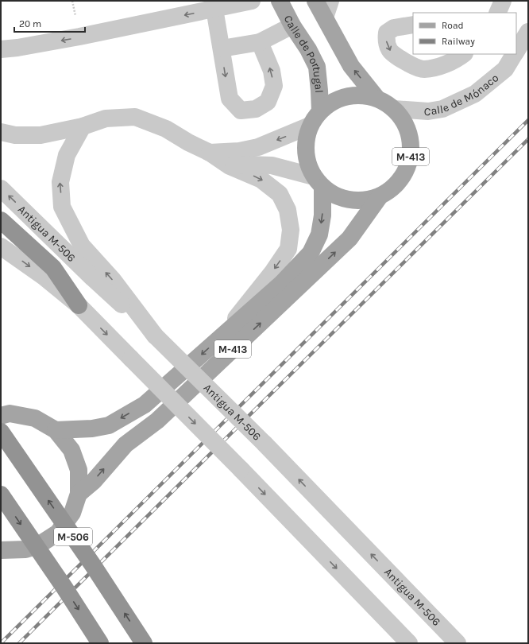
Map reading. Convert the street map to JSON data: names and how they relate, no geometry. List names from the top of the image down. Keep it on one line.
{"streets":{"highway":["M-506"],"main road":["Calle de Portugal","M-413"],"street":["Calle de Mónaco","Antigua M-506"]},"crossings":[["Calle de Portugal","Calle de Mónaco"],["Calle de Portugal","M-413"],["Calle de Mónaco","M-413"]],"legend":["Road","Railway"],"scale_bar":"20 m"}
